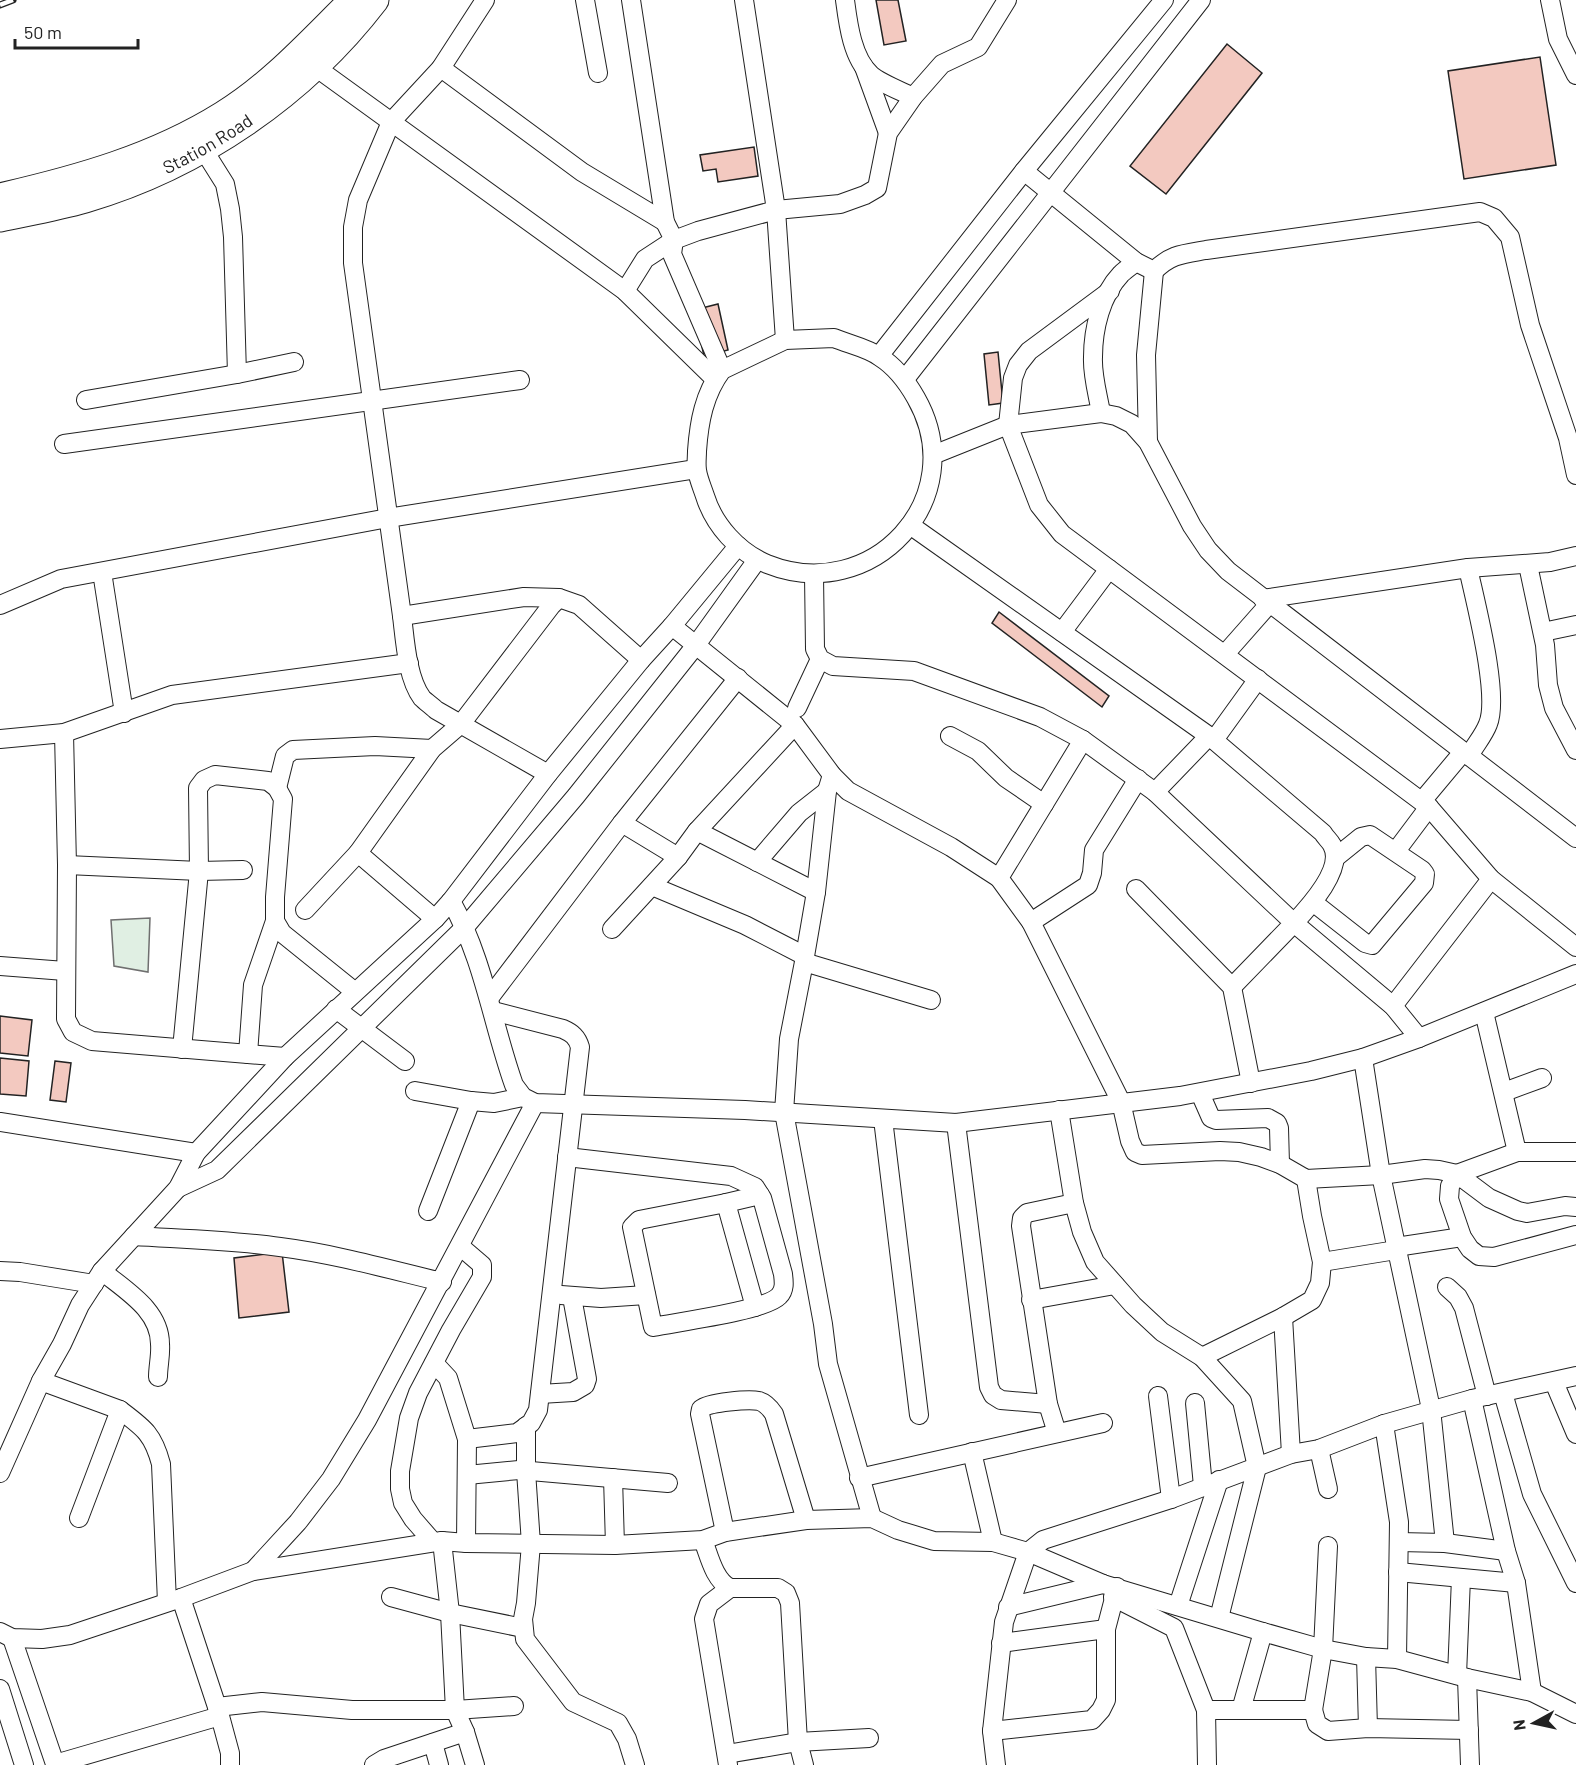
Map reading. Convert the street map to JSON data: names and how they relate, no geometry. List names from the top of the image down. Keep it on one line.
{"streets":{"highway":["Station Road"]},"scale_bar":"50 m","north":"left"}
